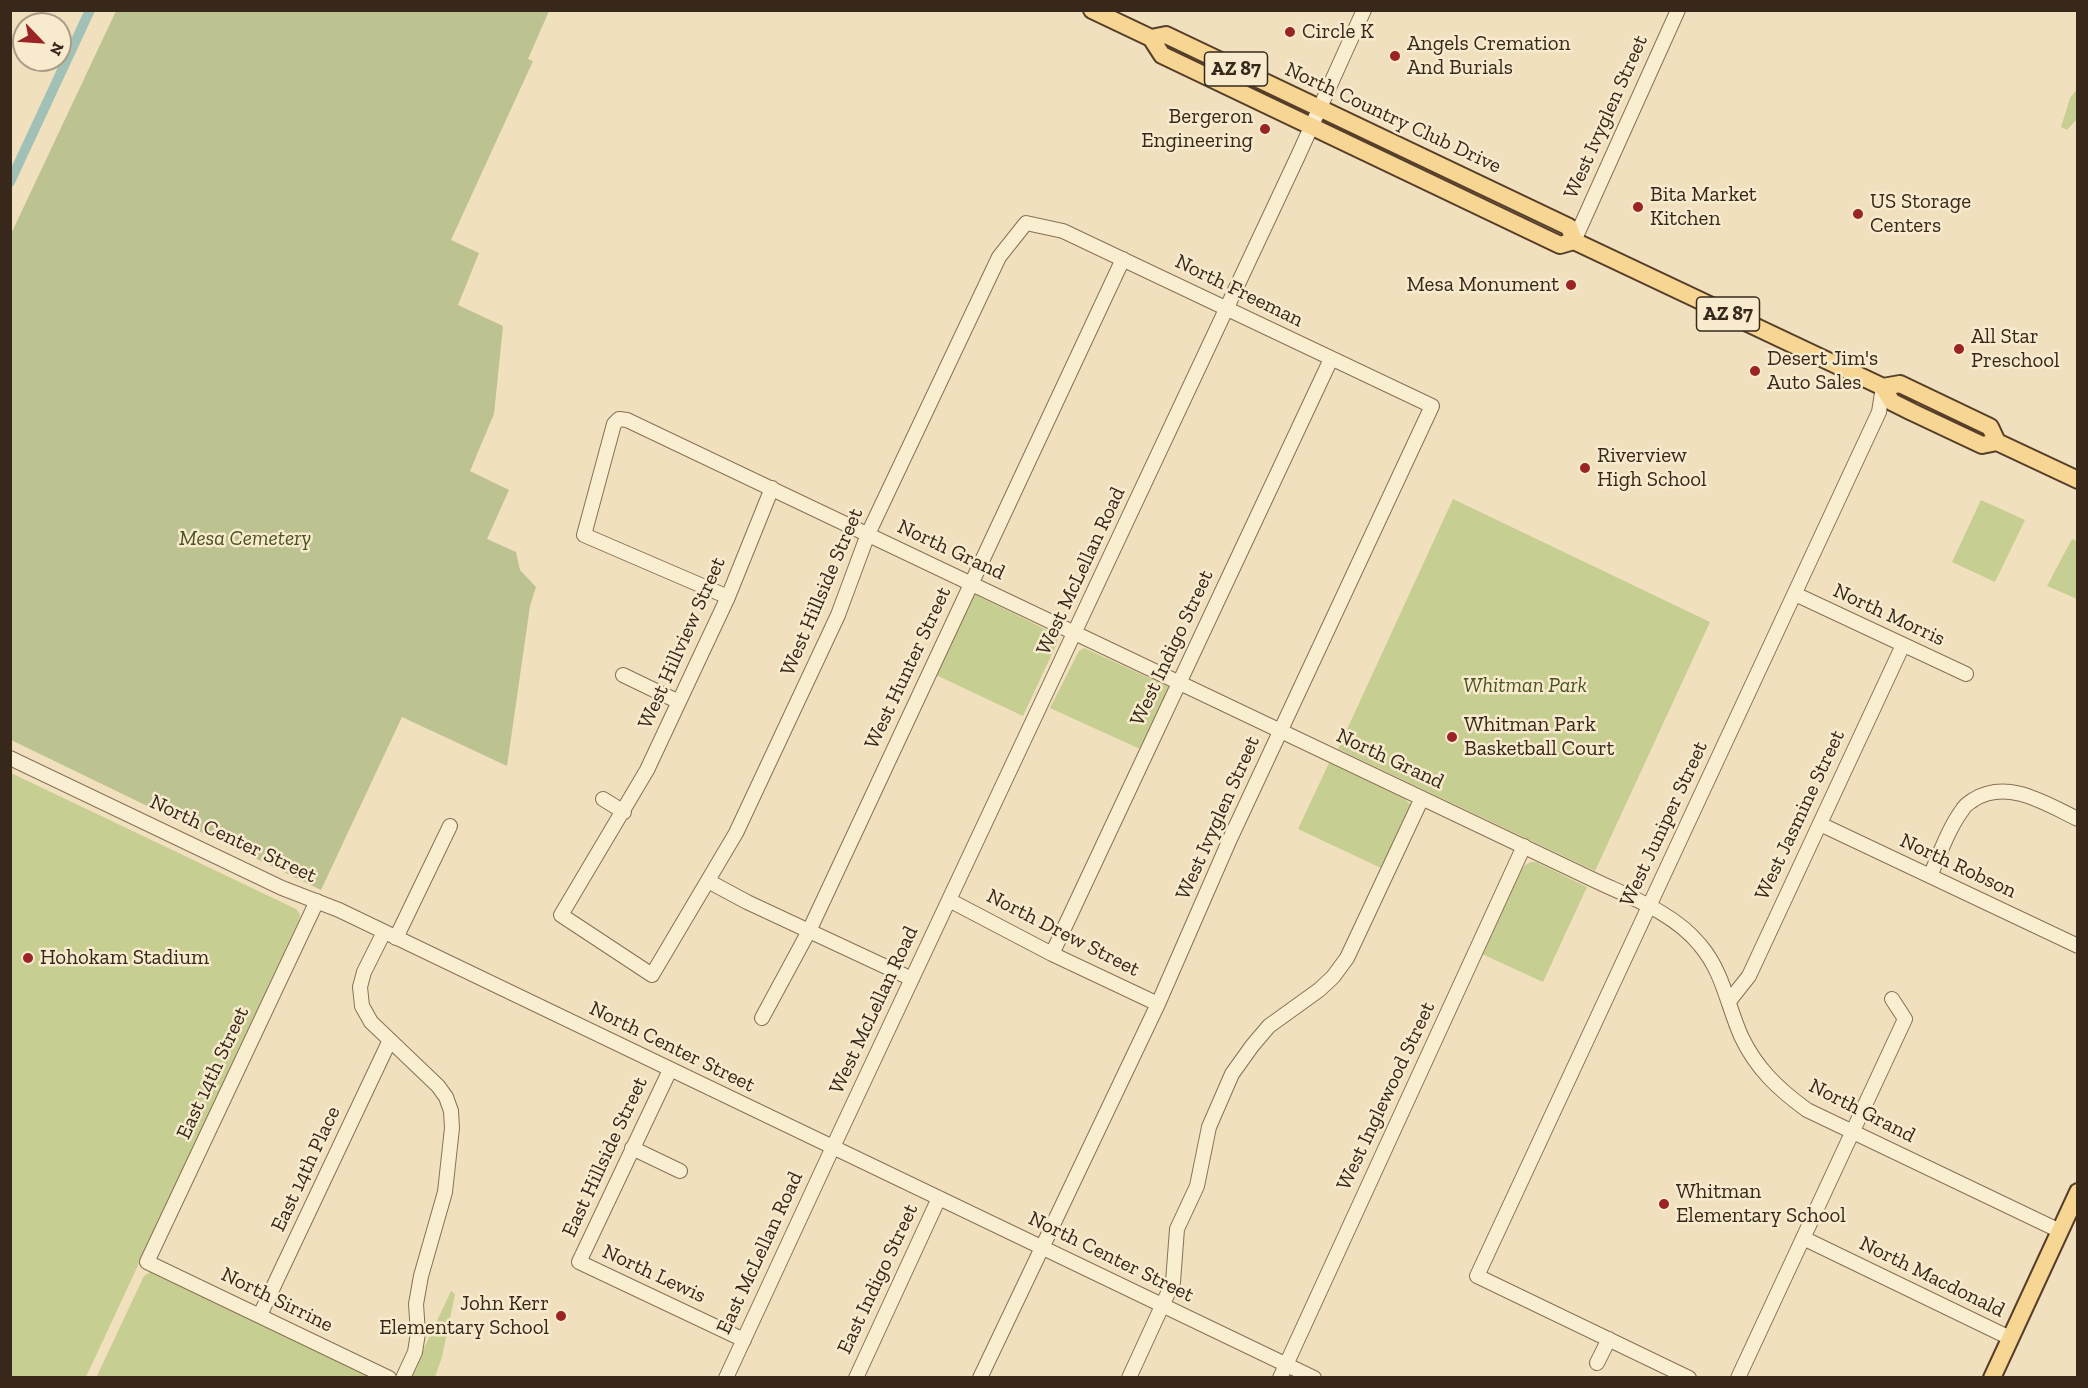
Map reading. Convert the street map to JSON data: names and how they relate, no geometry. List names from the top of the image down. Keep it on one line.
{"streets":{"main road":["AZ 87","North Country Club Drive"],"street":["West Ivyglen Street","North Freeman","North Grand","West McLellan Road","West Hillside Street","North Morris","West Hillview Street","West Indigo Street","West Hunter Street","West Jasmine Street","West Juniper Street","North Center Street","North Robson","North Drew Street","East 14th Street","West Inglewood Street","East Hillside Street","East 14th Place","East McLellan Road","North Lewis","North Macdonald","East Indigo Street","North Sirrine"]},"crossings":[["West Ivyglen Street","North Country Club Drive"],["West Ivyglen Street","North Freeman"],["West Ivyglen Street","North Grand"],["West Ivyglen Street","North Center Street"],["West Ivyglen Street","North Drew Street"],["North Country Club Drive","West McLellan Road"],["North Country Club Drive","West Juniper Street"],["North Freeman","West McLellan Road"],["North Freeman","West Hillside Street"],["North Freeman","West Indigo Street"],["North Freeman","West Hunter Street"],["North Grand","West McLellan Road"],["North Grand","West Hillside Street"],["North Grand","West Hillview Street"],["North Grand","West Indigo Street"],["North Grand","West Hunter Street"],["North Grand","West Jasmine Street"],["North Grand","West Juniper Street"],["North Grand","West Inglewood Street"],["West McLellan Road","North Center Street"],["West McLellan Road","North Drew Street"],["West McLellan Road","East McLellan Road"],["West Hillside Street","West Hillview Street"],["North Morris","West Jasmine Street"],["North Morris","West Juniper Street"],["West Indigo Street","North Drew Street"],["West Jasmine Street","North Robson"],["North Center Street","East 14th Street"],["North Center Street","West Inglewood Street"],["North Center Street","East Hillside Street"],["North Center Street","East McLellan Road"],["North Center Street","East Indigo Street"],["East 14th Street","North Sirrine"],["East Hillside Street","North Lewis"],["East 14th Place","North Sirrine"],["East McLellan Road","North Lewis"]],"parks":["Mesa Cemetery","Whitman Park"],"places":["Circle K","Angels Cremation And Burials","Bergeron Engineering","Bita Market Kitchen","US Storage Centers","Mesa Monument","All Star Preschool","Desert Jim's Auto Sales","Riverview High School","Whitman Park Basketball Court","Hohokam Stadium","Whitman Elementary School","John Kerr Elementary School"],"north":"bottom right"}
